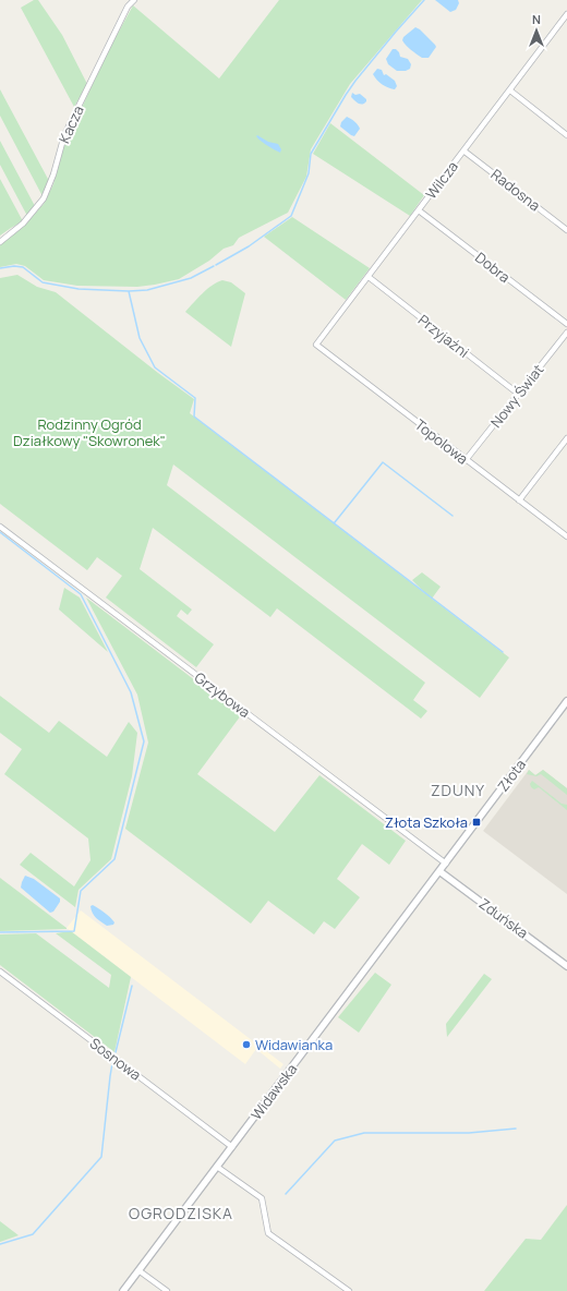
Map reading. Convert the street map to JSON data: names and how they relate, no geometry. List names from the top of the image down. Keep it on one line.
{"streets":{"street":["Kacza","Wilcza","Radosna","Dobra","Przyjaźni","Nowy Świat","Topolowa","Grzybowa","Złota","Zduńska","Sosnowa","Widawska"]},"crossings":[["Wilcza","Radosna"],["Wilcza","Dobra"],["Wilcza","Przyjaźni"],["Wilcza","Topolowa"],["Przyjaźni","Nowy Świat"],["Nowy Świat","Topolowa"],["Grzybowa","Złota"],["Złota","Zduńska"],["Złota","Widawska"],["Zduńska","Widawska"],["Sosnowa","Widawska"]],"districts":["ZDUNY","OGRODZISKA"],"parks":["Rodzinny Ogród Działkowy \"Skowronek\""],"places":{"transit":["Złota Szkoła"],"other":["Widawianka"]},"north":"top"}
